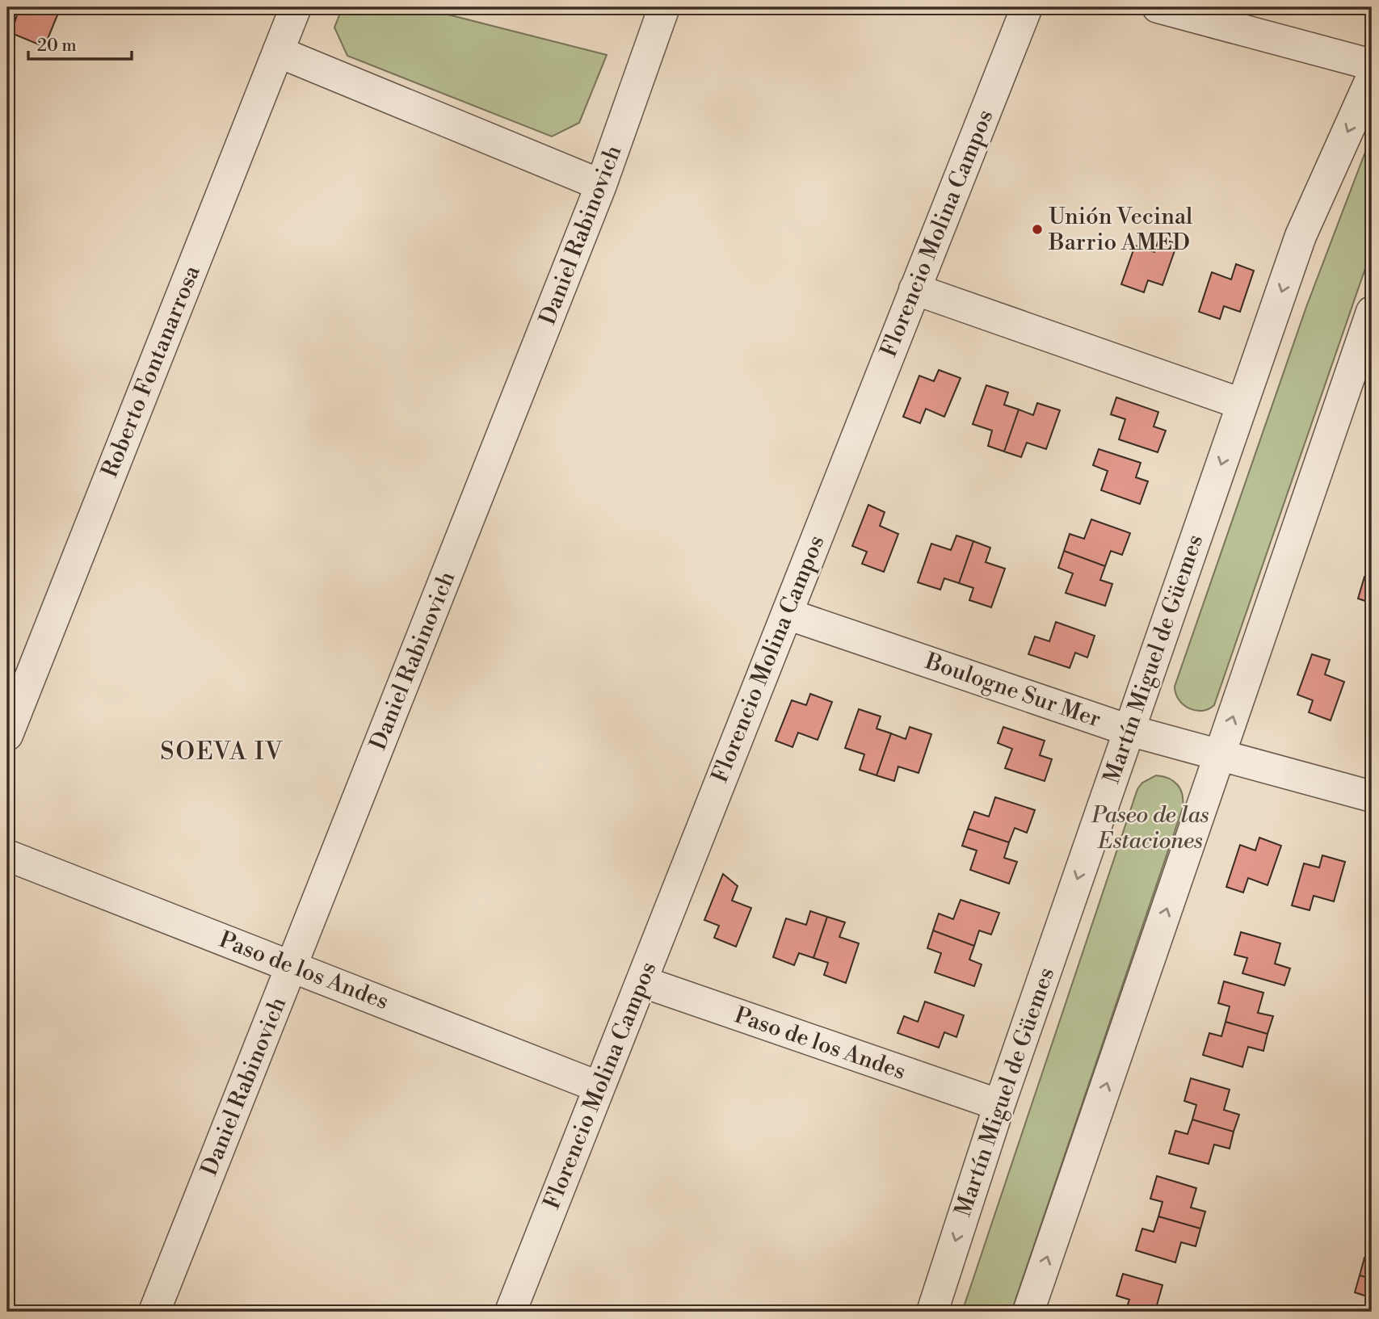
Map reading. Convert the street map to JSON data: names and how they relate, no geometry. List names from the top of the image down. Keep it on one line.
{"streets":{"street":["Florencio Molina Campos","Daniel Rabinovich","Roberto Fontanarrosa","Martín Miguel de Güemes","Boulogne Sur Mer","Paso de los Andes"]},"crossings":[["Florencio Molina Campos","Boulogne Sur Mer"],["Florencio Molina Campos","Paso de los Andes"],["Daniel Rabinovich","Paso de los Andes"],["Martín Miguel de Güemes","Boulogne Sur Mer"],["Martín Miguel de Güemes","Paso de los Andes"]],"districts":["SOEVA IV"],"parks":["Paseo de las Estaciones"],"places":["Unión Vecinal Barrio AMED"],"scale_bar":"20 m"}
